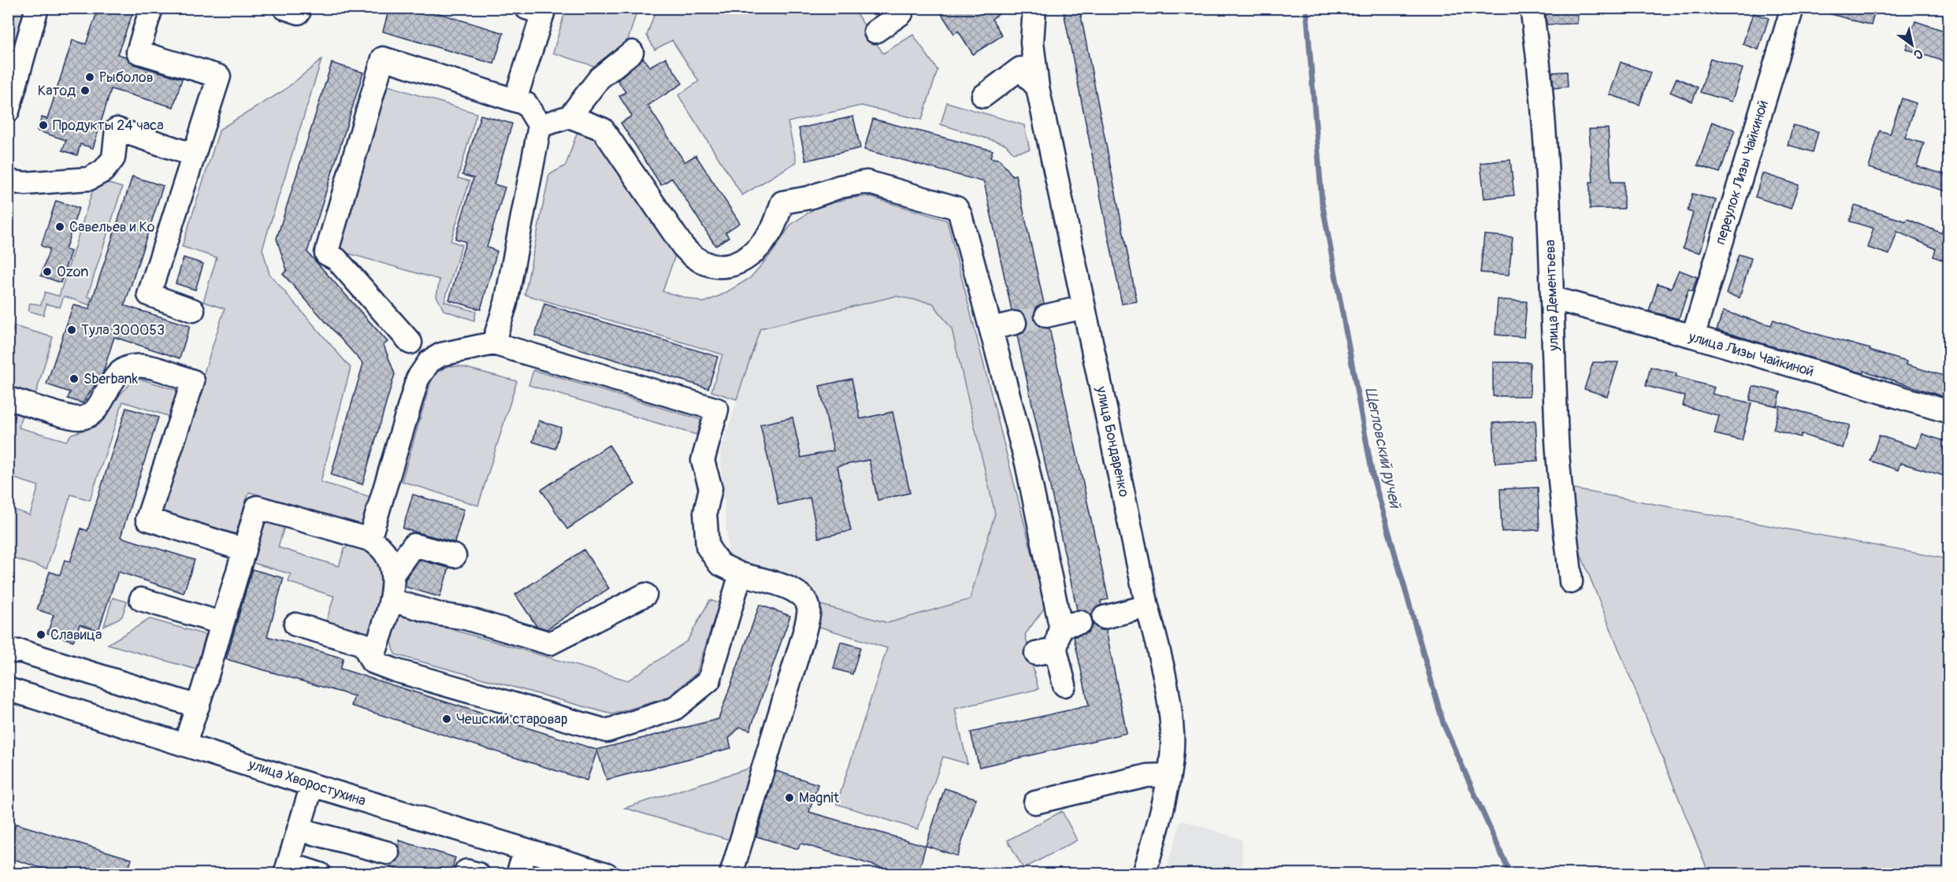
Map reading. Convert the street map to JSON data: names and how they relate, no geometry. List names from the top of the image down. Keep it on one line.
{"streets":{"street":["переулок Лизы Чайкиной","улица Дементьева","улица Лизы Чайкиной","улица Бондаренко","улица Хворостухина"]},"crossings":[["переулок Лизы Чайкиной","улица Лизы Чайкиной"],["улица Дементьева","улица Лизы Чайкиной"]],"water":["Щегловский ручей"],"places":["Рыболов","Катод","Продукты 24 часа","Савельев и Ко","Ozon","Тула 300053","Sberbank","Славица","Чешский старовар","Magnit"],"north":"bottom right"}
